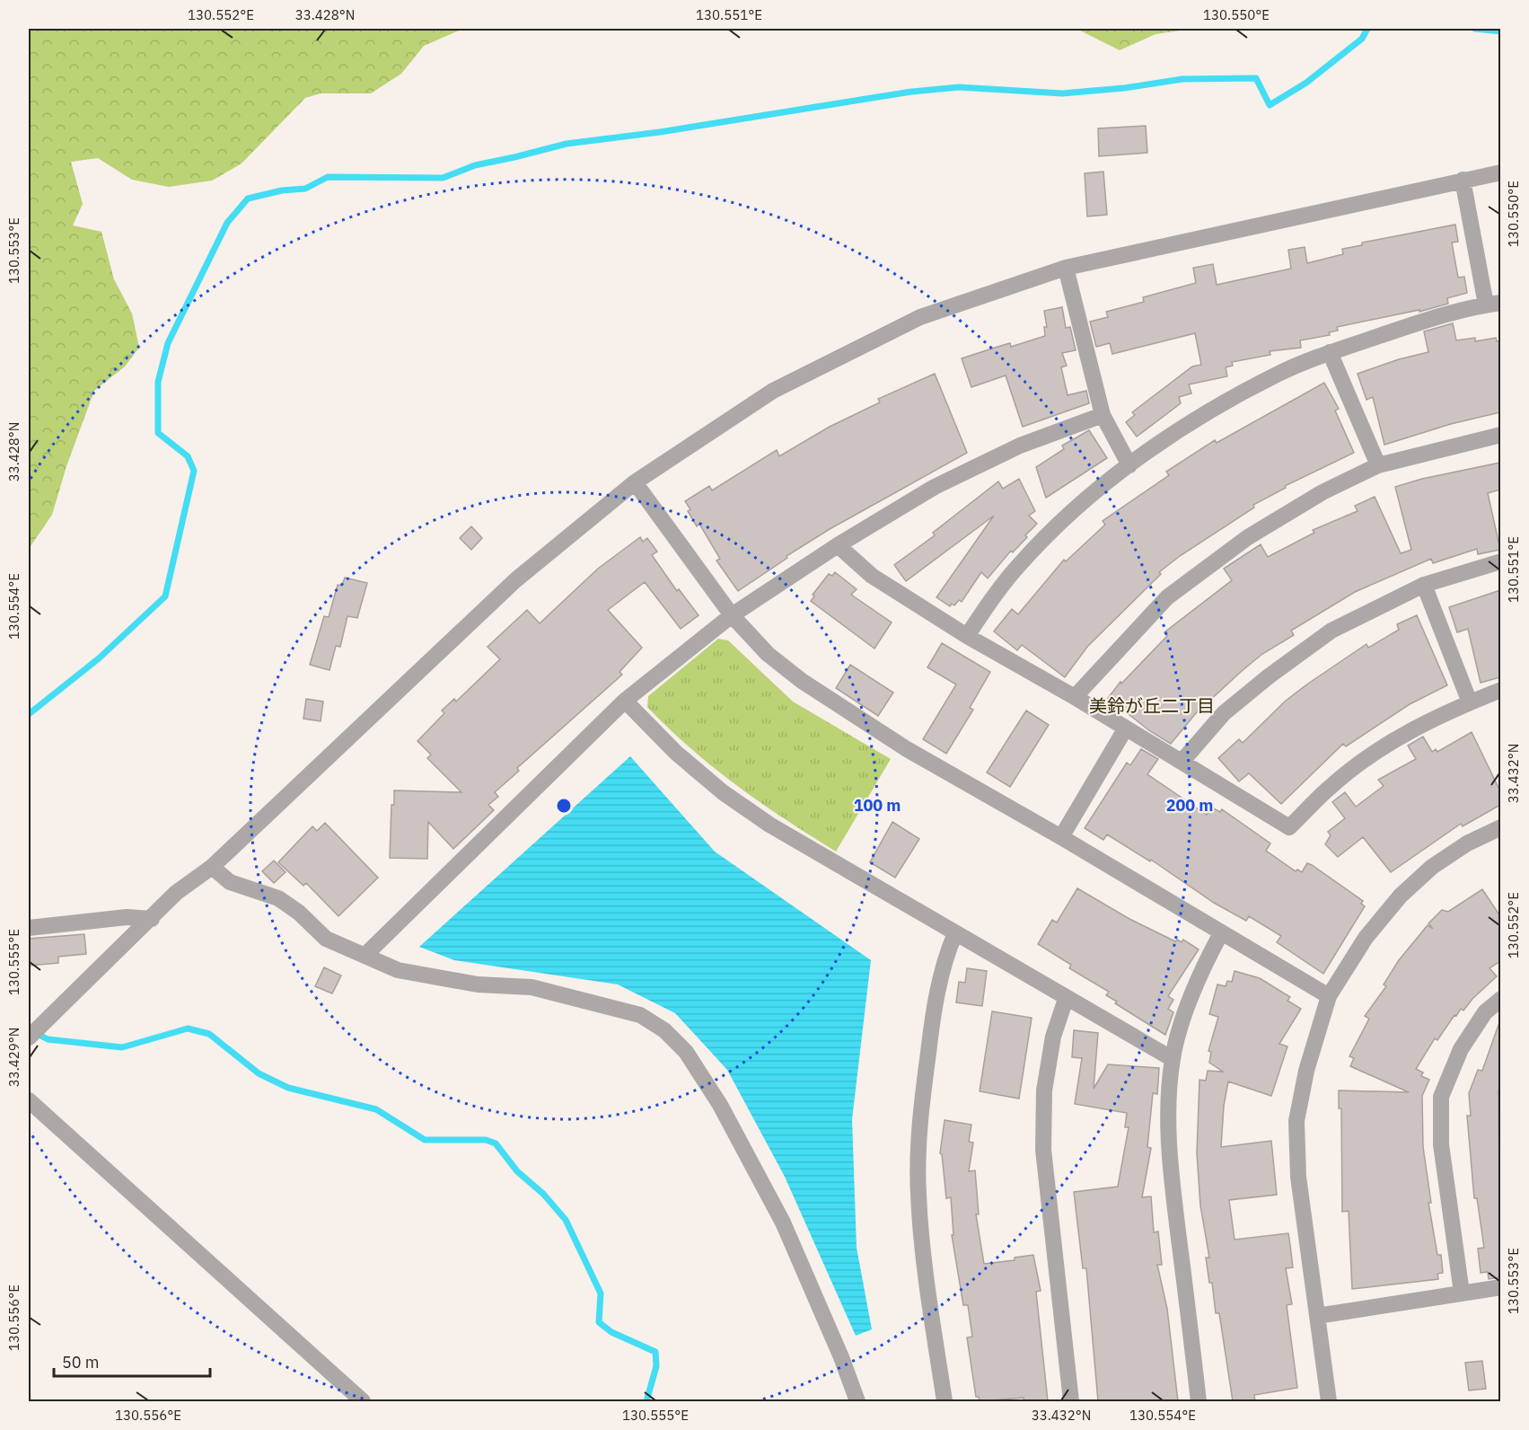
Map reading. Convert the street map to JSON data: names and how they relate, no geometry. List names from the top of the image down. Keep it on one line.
{"districts":["美鈴が丘二丁目"],"scale_bar":"50 m","coordinates":["130.552°E","33.428°N","130.551°E","130.550°E","130.553°E","130.554°E","33.432°N","130.555°E","33.429°N","130.556°E"],"rings":["100 m","200 m"]}
